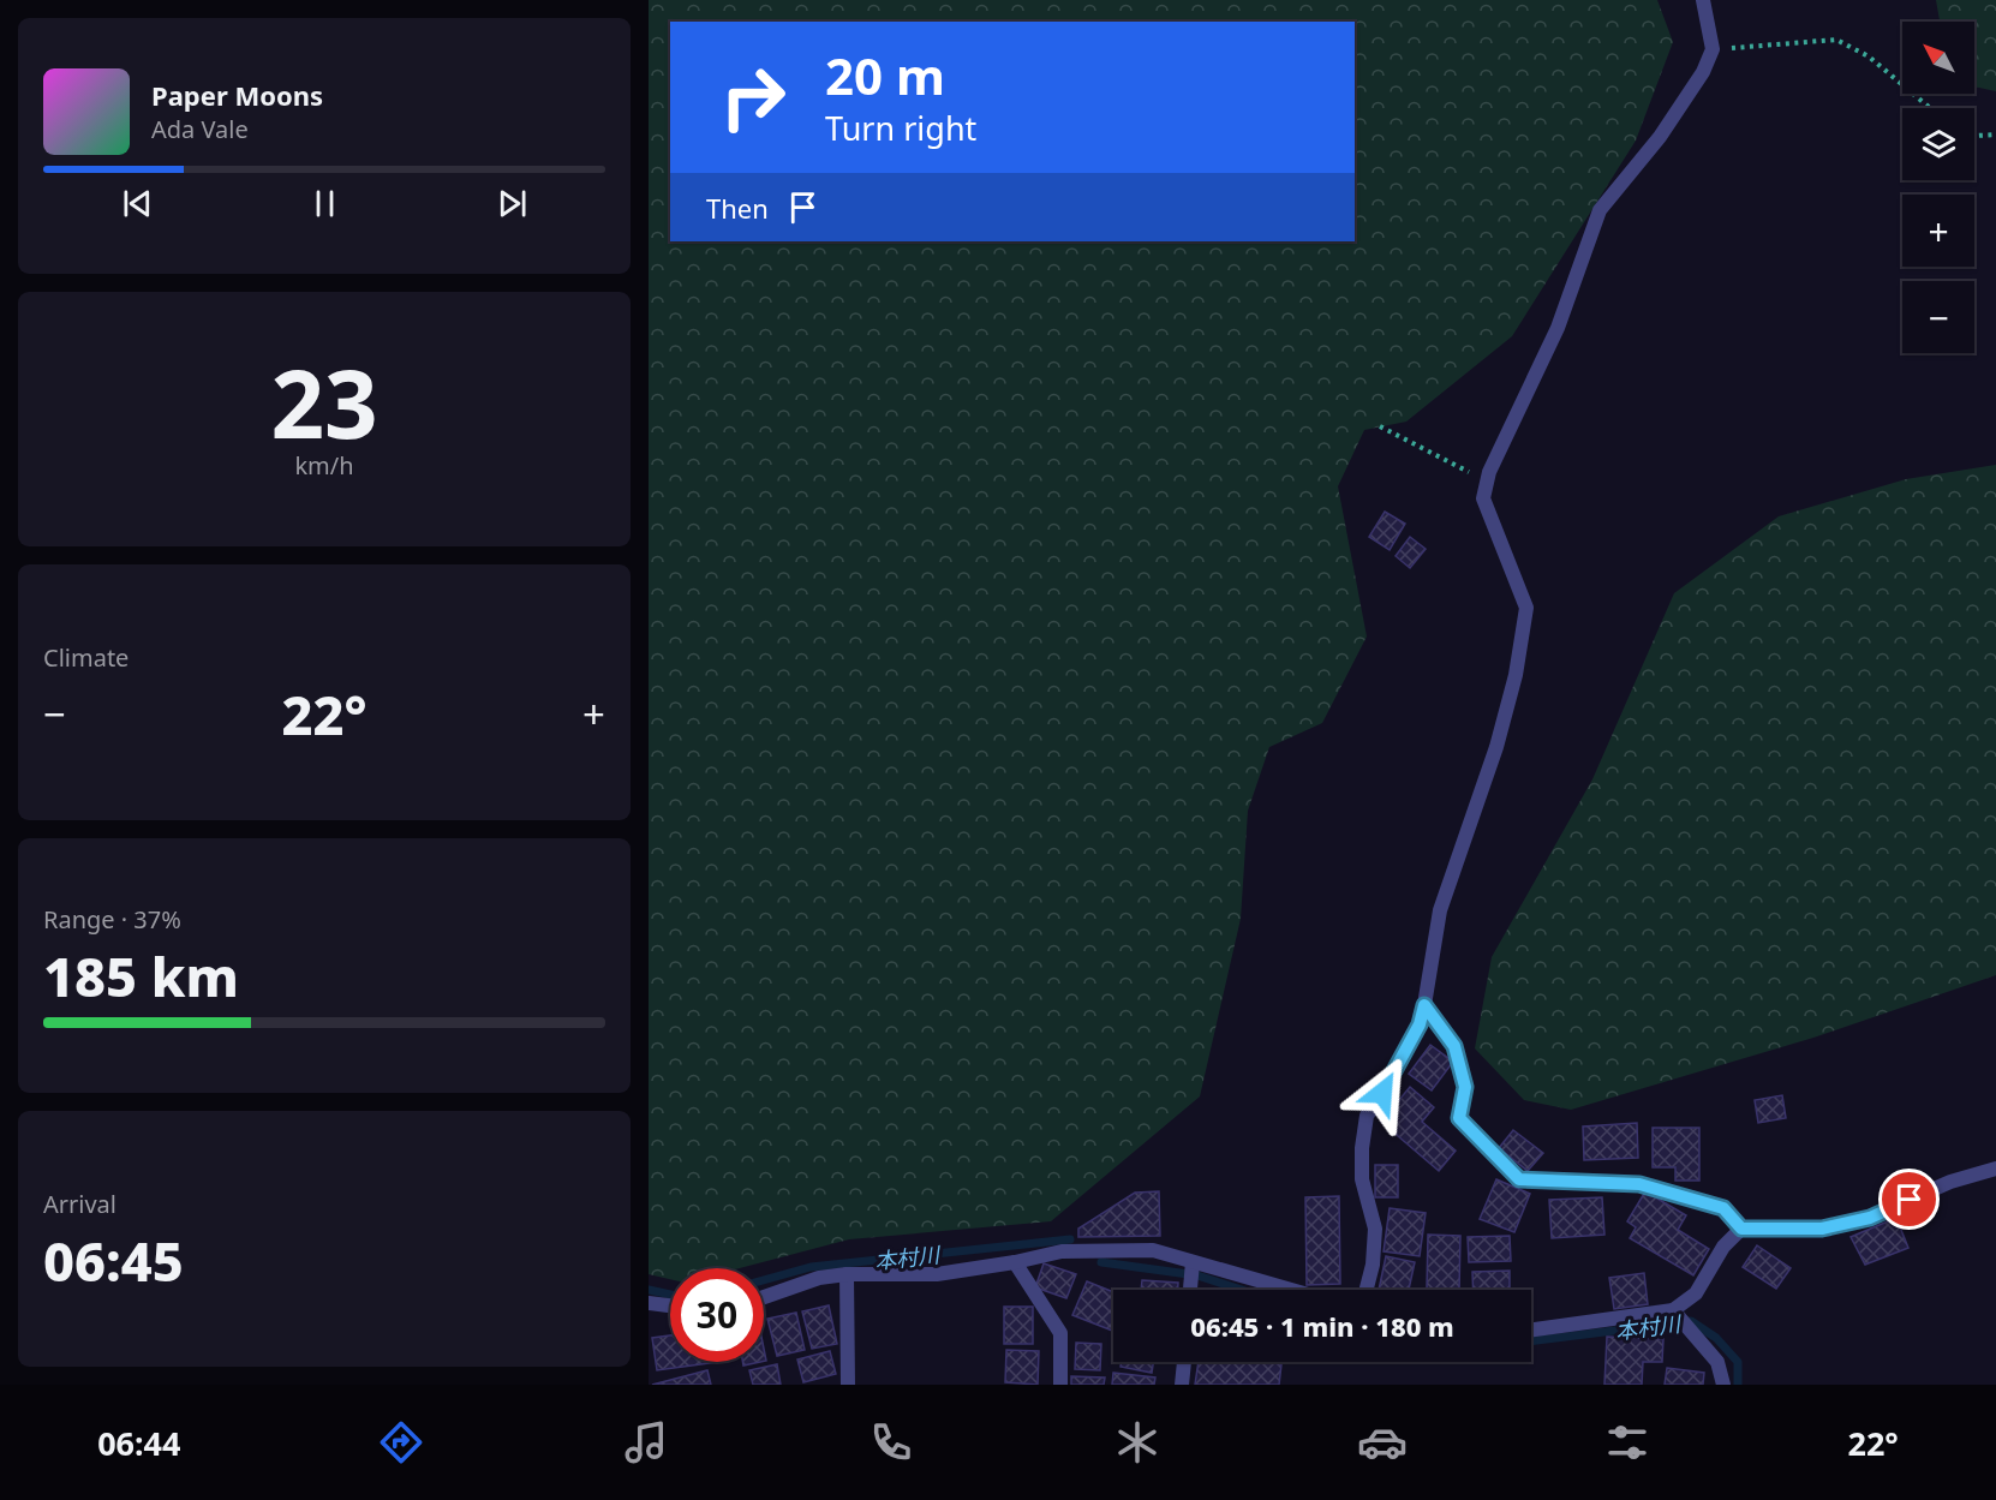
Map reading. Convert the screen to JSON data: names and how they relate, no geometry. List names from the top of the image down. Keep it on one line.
{"water":["本村川"],"north":"top left","page":{"map_buttons":["+","−"],"turn":["20 m","Turn right"],"song":["Paper Moons","Ada Vale"],"then":"Then","tile":[["23","km/h"],"Climate",["Range · 37%","185 km"],["Arrival","06:45"]],"heat":["−","22°","+"],"limit":"30","trip":"06:45 · 1 min · 180 m","tabs":["06:44","22°"]}}
